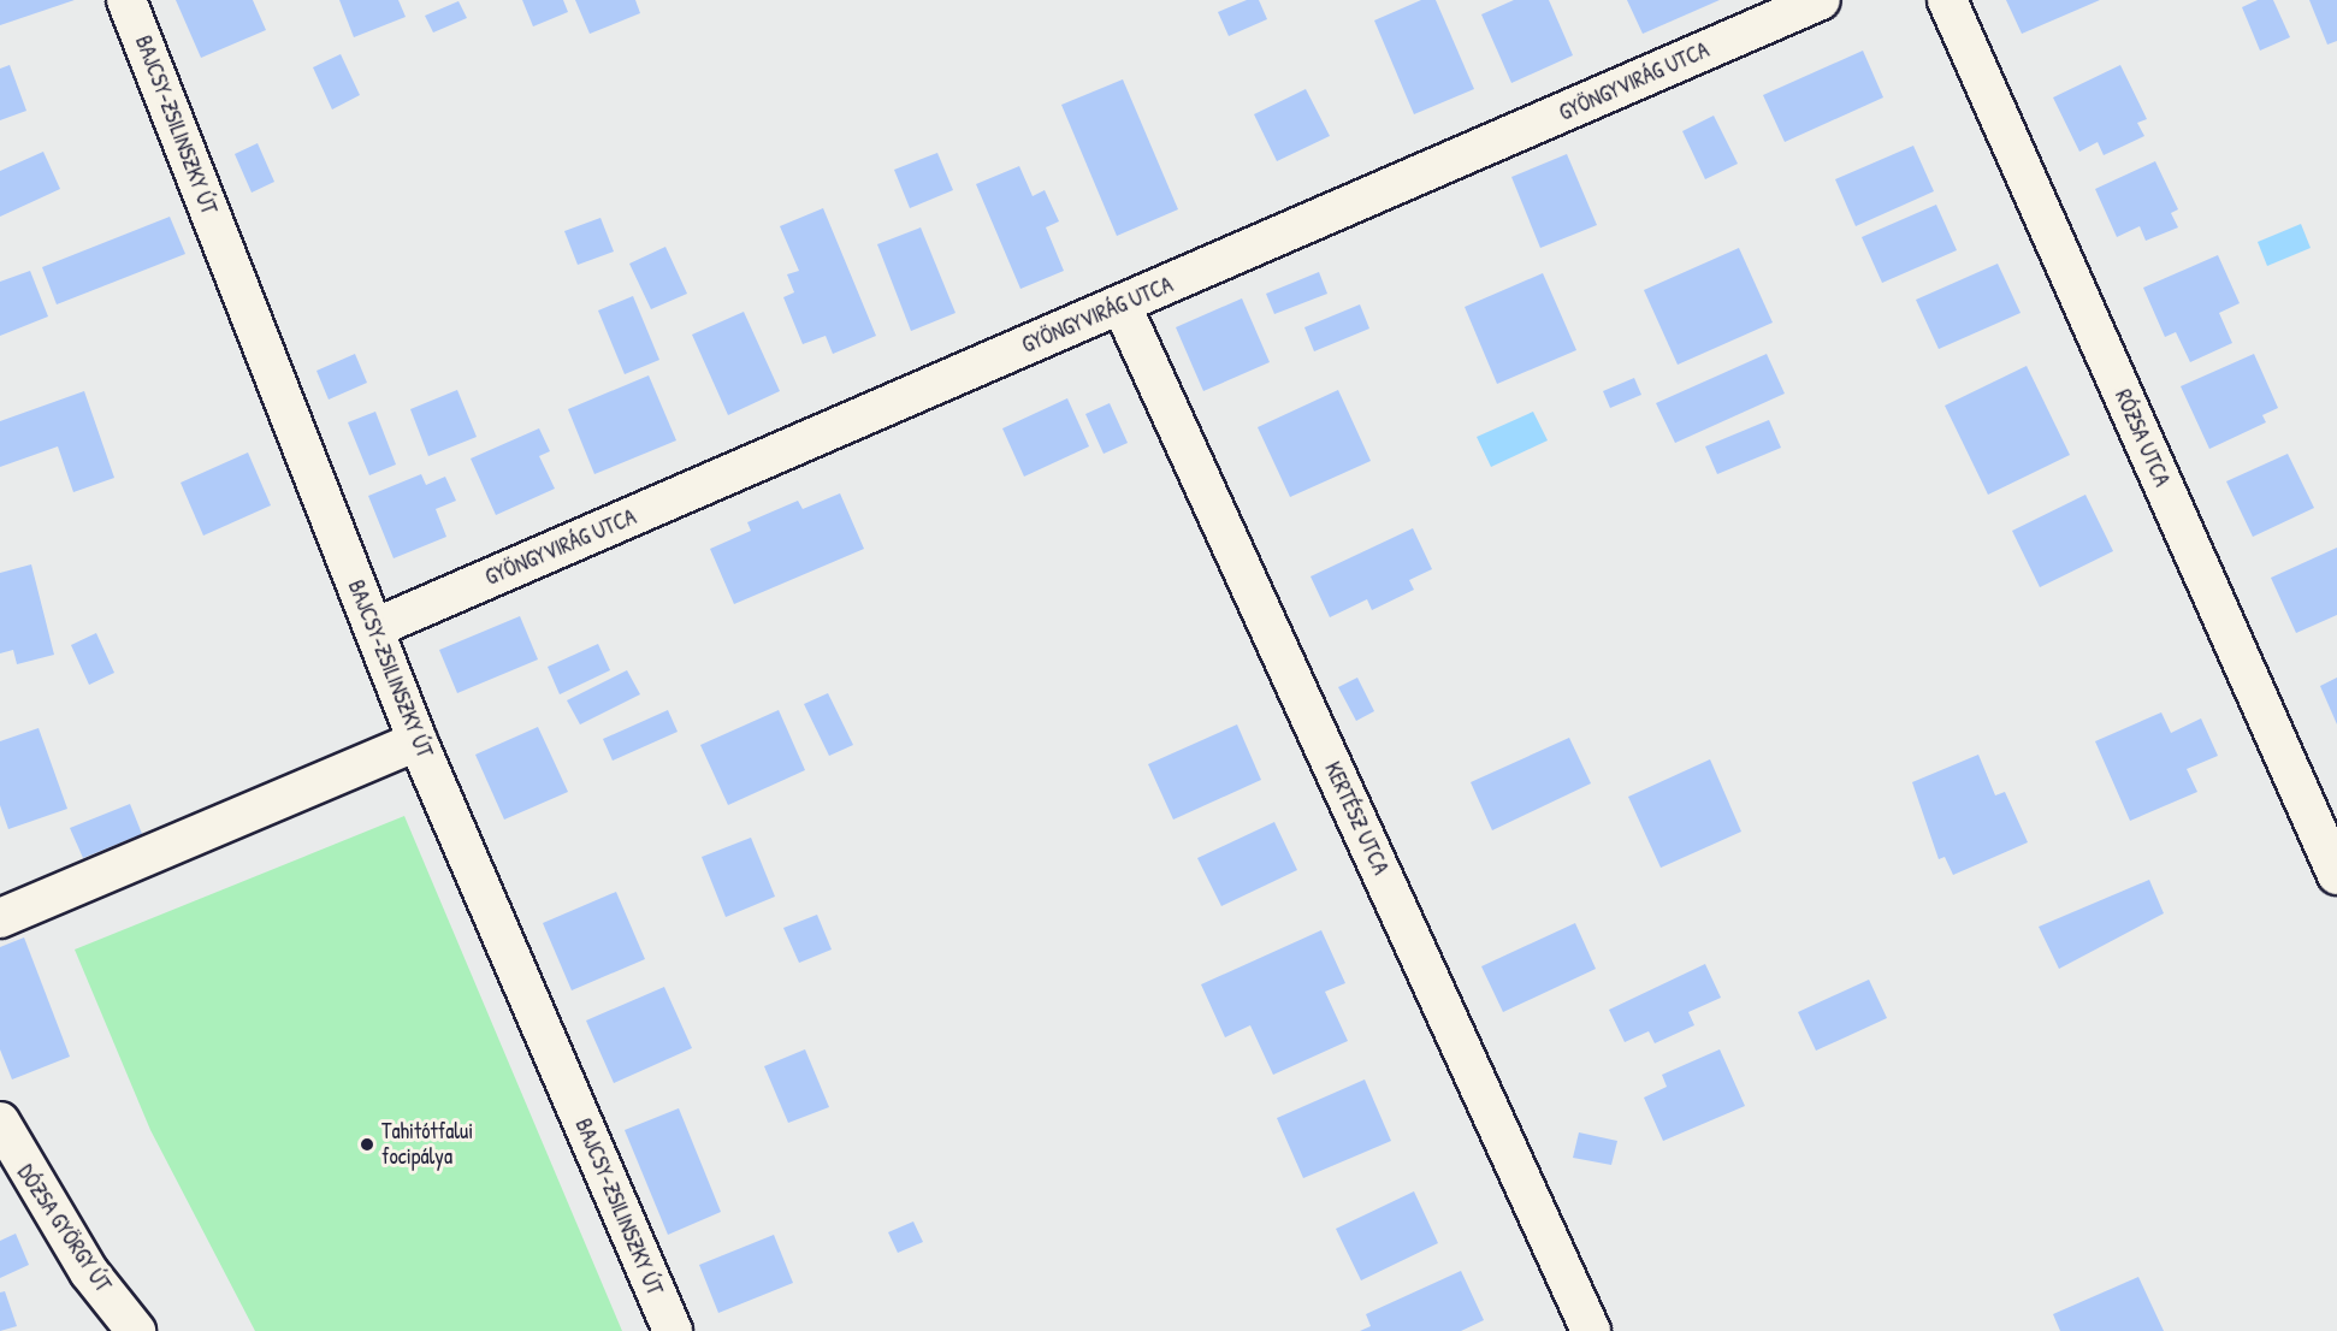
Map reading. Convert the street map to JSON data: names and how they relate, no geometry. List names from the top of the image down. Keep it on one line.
{"streets":{"street":["GYÖNGYVIRÁG UTCA","BAJCSY-ZSILINSZKY ÚT","RÓZSA UTCA","KERTÉSZ UTCA","DÓZSA GYÖRGY ÚT"]},"crossings":[["GYÖNGYVIRÁG UTCA","BAJCSY-ZSILINSZKY ÚT"],["GYÖNGYVIRÁG UTCA","KERTÉSZ UTCA"]],"places":["Tahitótfalui focipálya"]}
